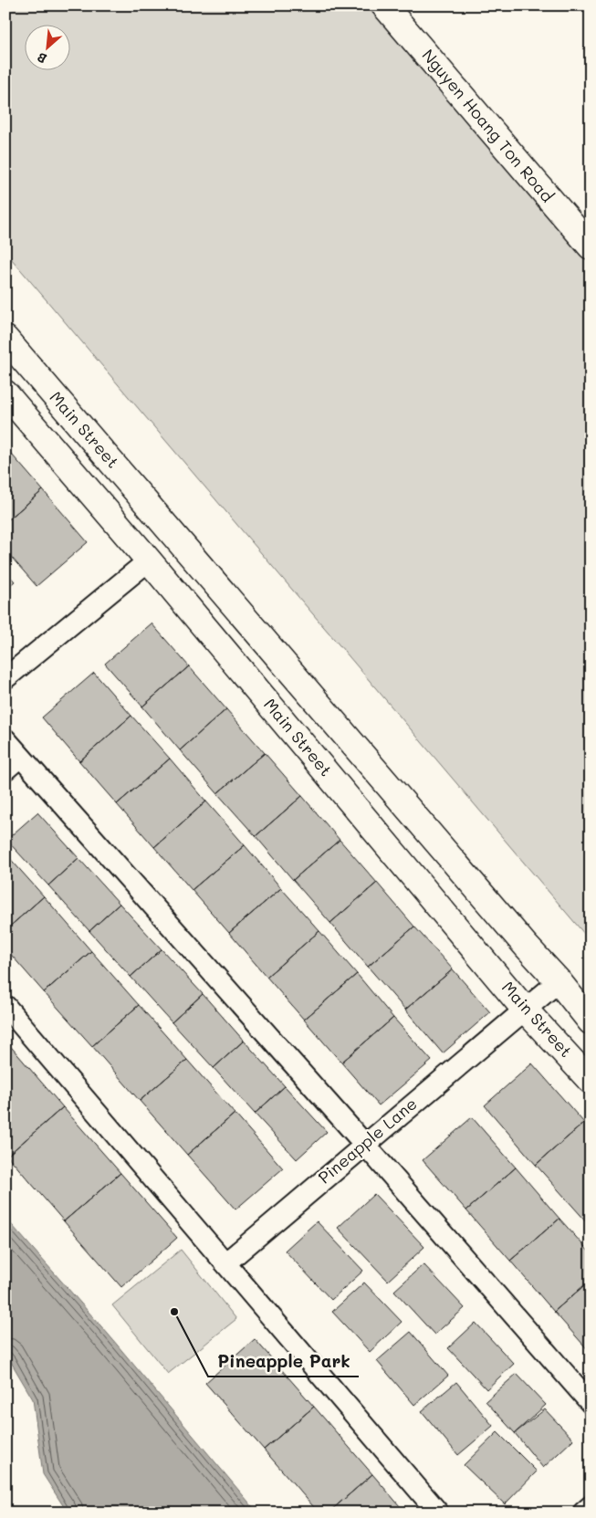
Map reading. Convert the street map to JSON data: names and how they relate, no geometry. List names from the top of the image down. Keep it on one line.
{"streets":{"street":["Nguyen Hoang Ton Road","Main Street","Pineapple Lane"]},"crossings":[["Main Street","Pineapple Lane"]],"places":["Pineapple Park"],"north":"bottom left"}
